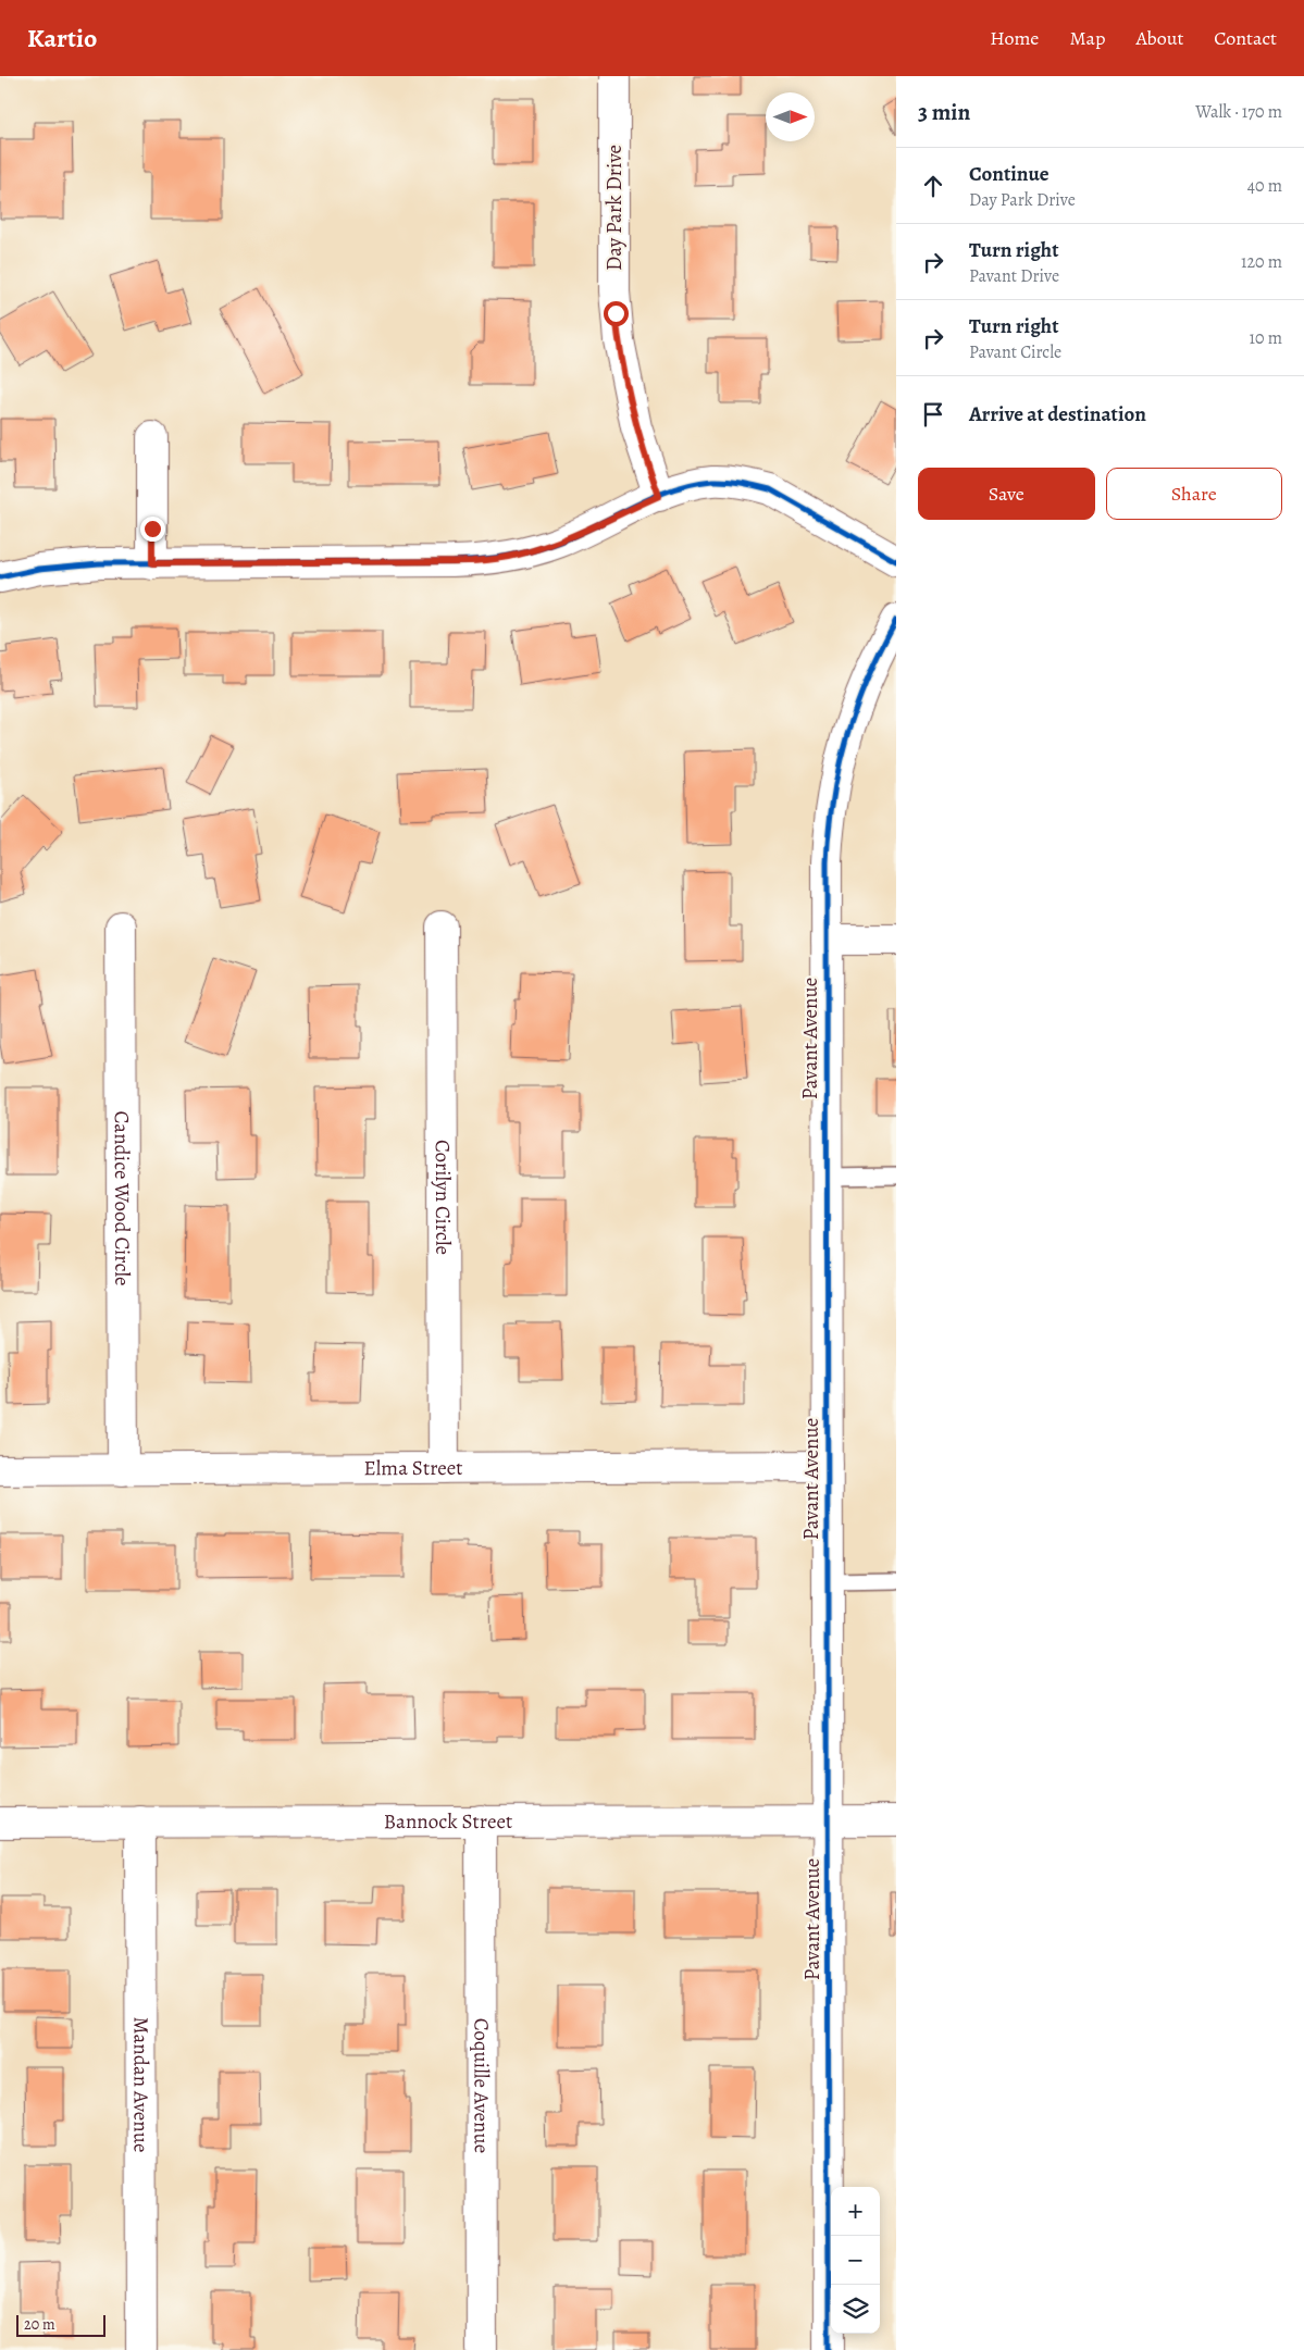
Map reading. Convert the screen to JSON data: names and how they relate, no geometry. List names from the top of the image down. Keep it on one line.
{"streets":{"street":["Day Park Drive","Pavant Avenue","Corilyn Circle","Candice Wood Circle","Elma Street","Bannock Street","Mandan Avenue","Coquille Avenue"]},"crossings":[["Pavant Avenue","Elma Street"],["Pavant Avenue","Bannock Street"],["Corilyn Circle","Elma Street"],["Candice Wood Circle","Elma Street"],["Bannock Street","Mandan Avenue"],["Bannock Street","Coquille Avenue"]],"scale_bar":"20 m","north":"right","page":{"header":"Kartio","nav":["Home","Map","About","Contact"],"heading":["3 min","Walk · 170 m"],"list":[["Continue","Day Park Drive","40 m"],["Turn right","Pavant Drive","120 m"],["Turn right","Pavant Circle","10 m"],"Arrive at destination"],"buttons":["Save","Share"],"map_buttons":["+","−"],"scale":"20 m"}}
